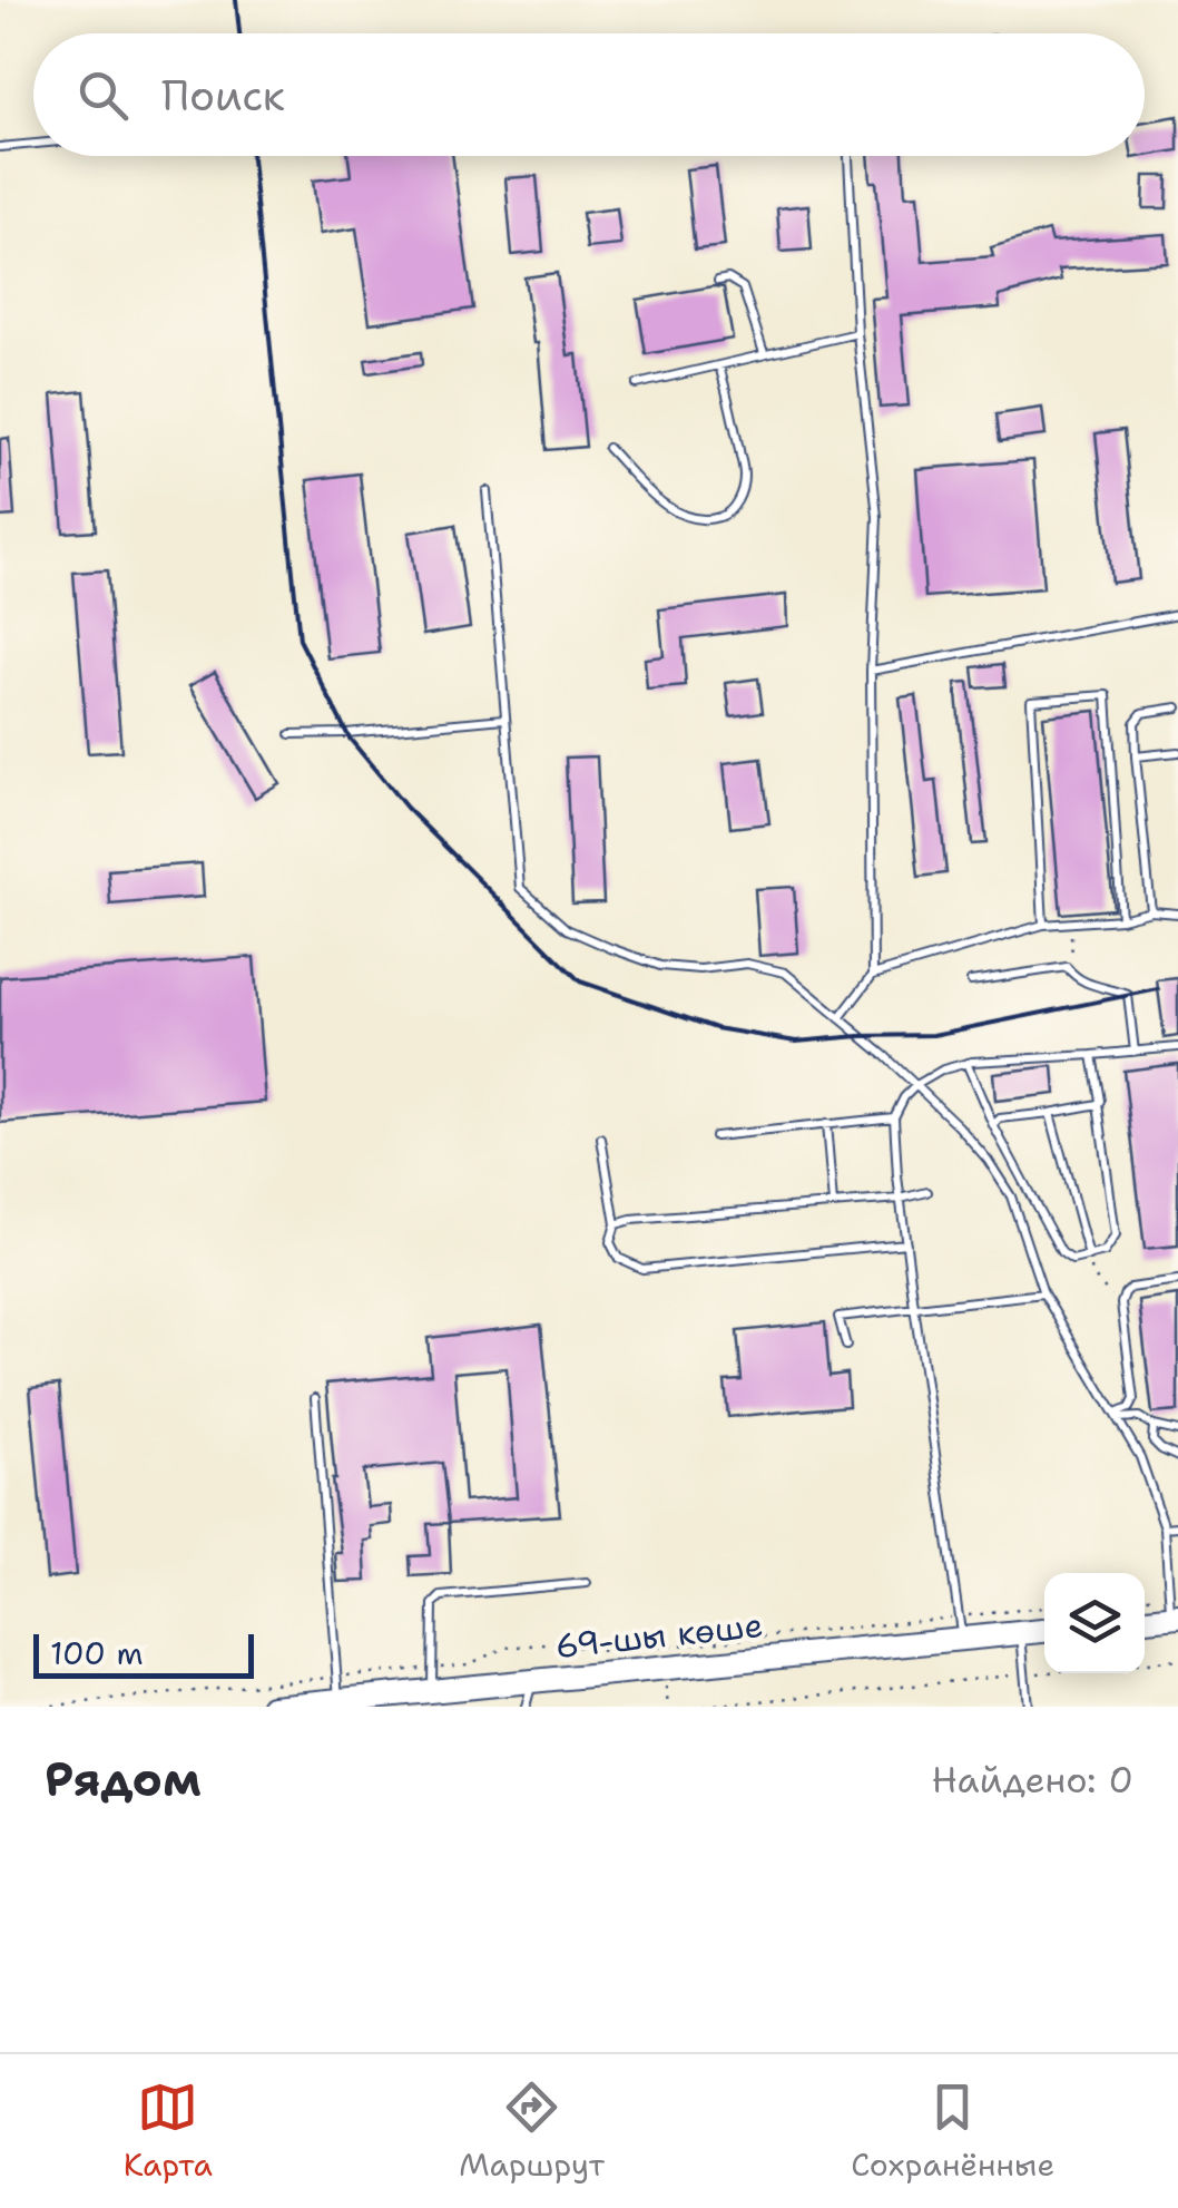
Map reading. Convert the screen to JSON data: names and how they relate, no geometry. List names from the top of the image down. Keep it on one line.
{"streets":{"main road":["69-шы көше"]},"scale_bar":"100 m","page":{"search":"Поиск","scale":"100 m","heading":["Рядом","Найдено: 0"],"nav":["Карта","Маршрут","Сохранённые"]}}
